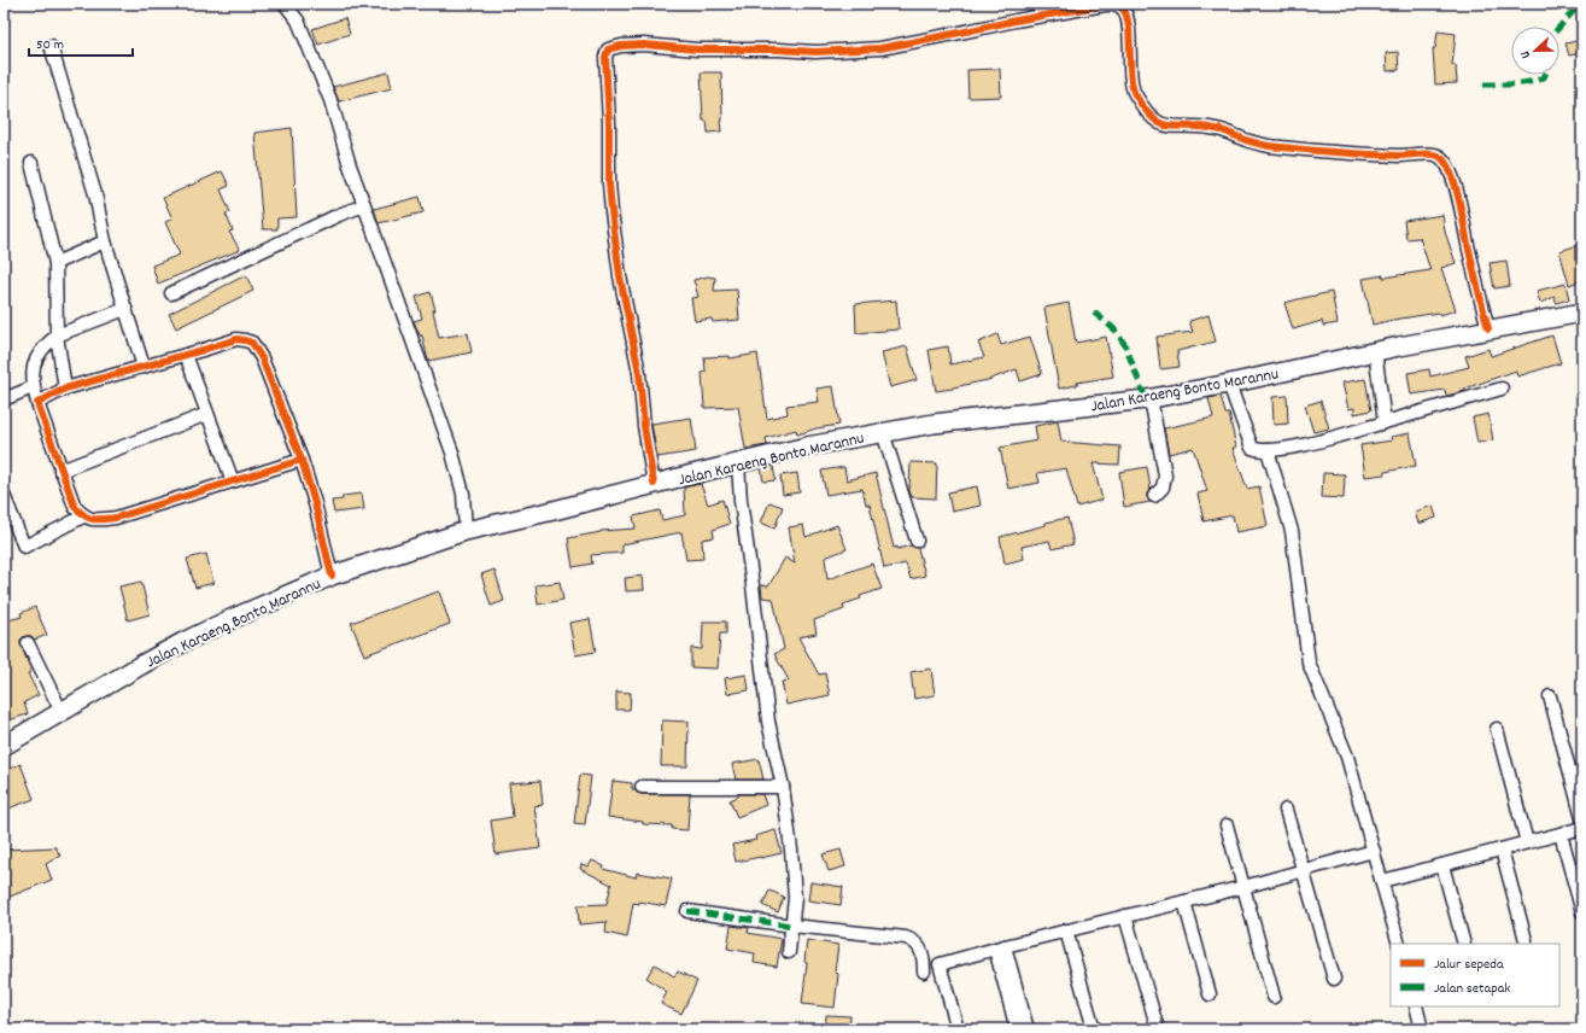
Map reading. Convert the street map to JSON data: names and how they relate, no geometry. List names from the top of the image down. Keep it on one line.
{"streets":{"main road":["Jalan Karaeng Bonto Marannu"]},"legend":["Jalur sepeda","Jalan setapak"],"scale_bar":"50 m","north":"left"}
